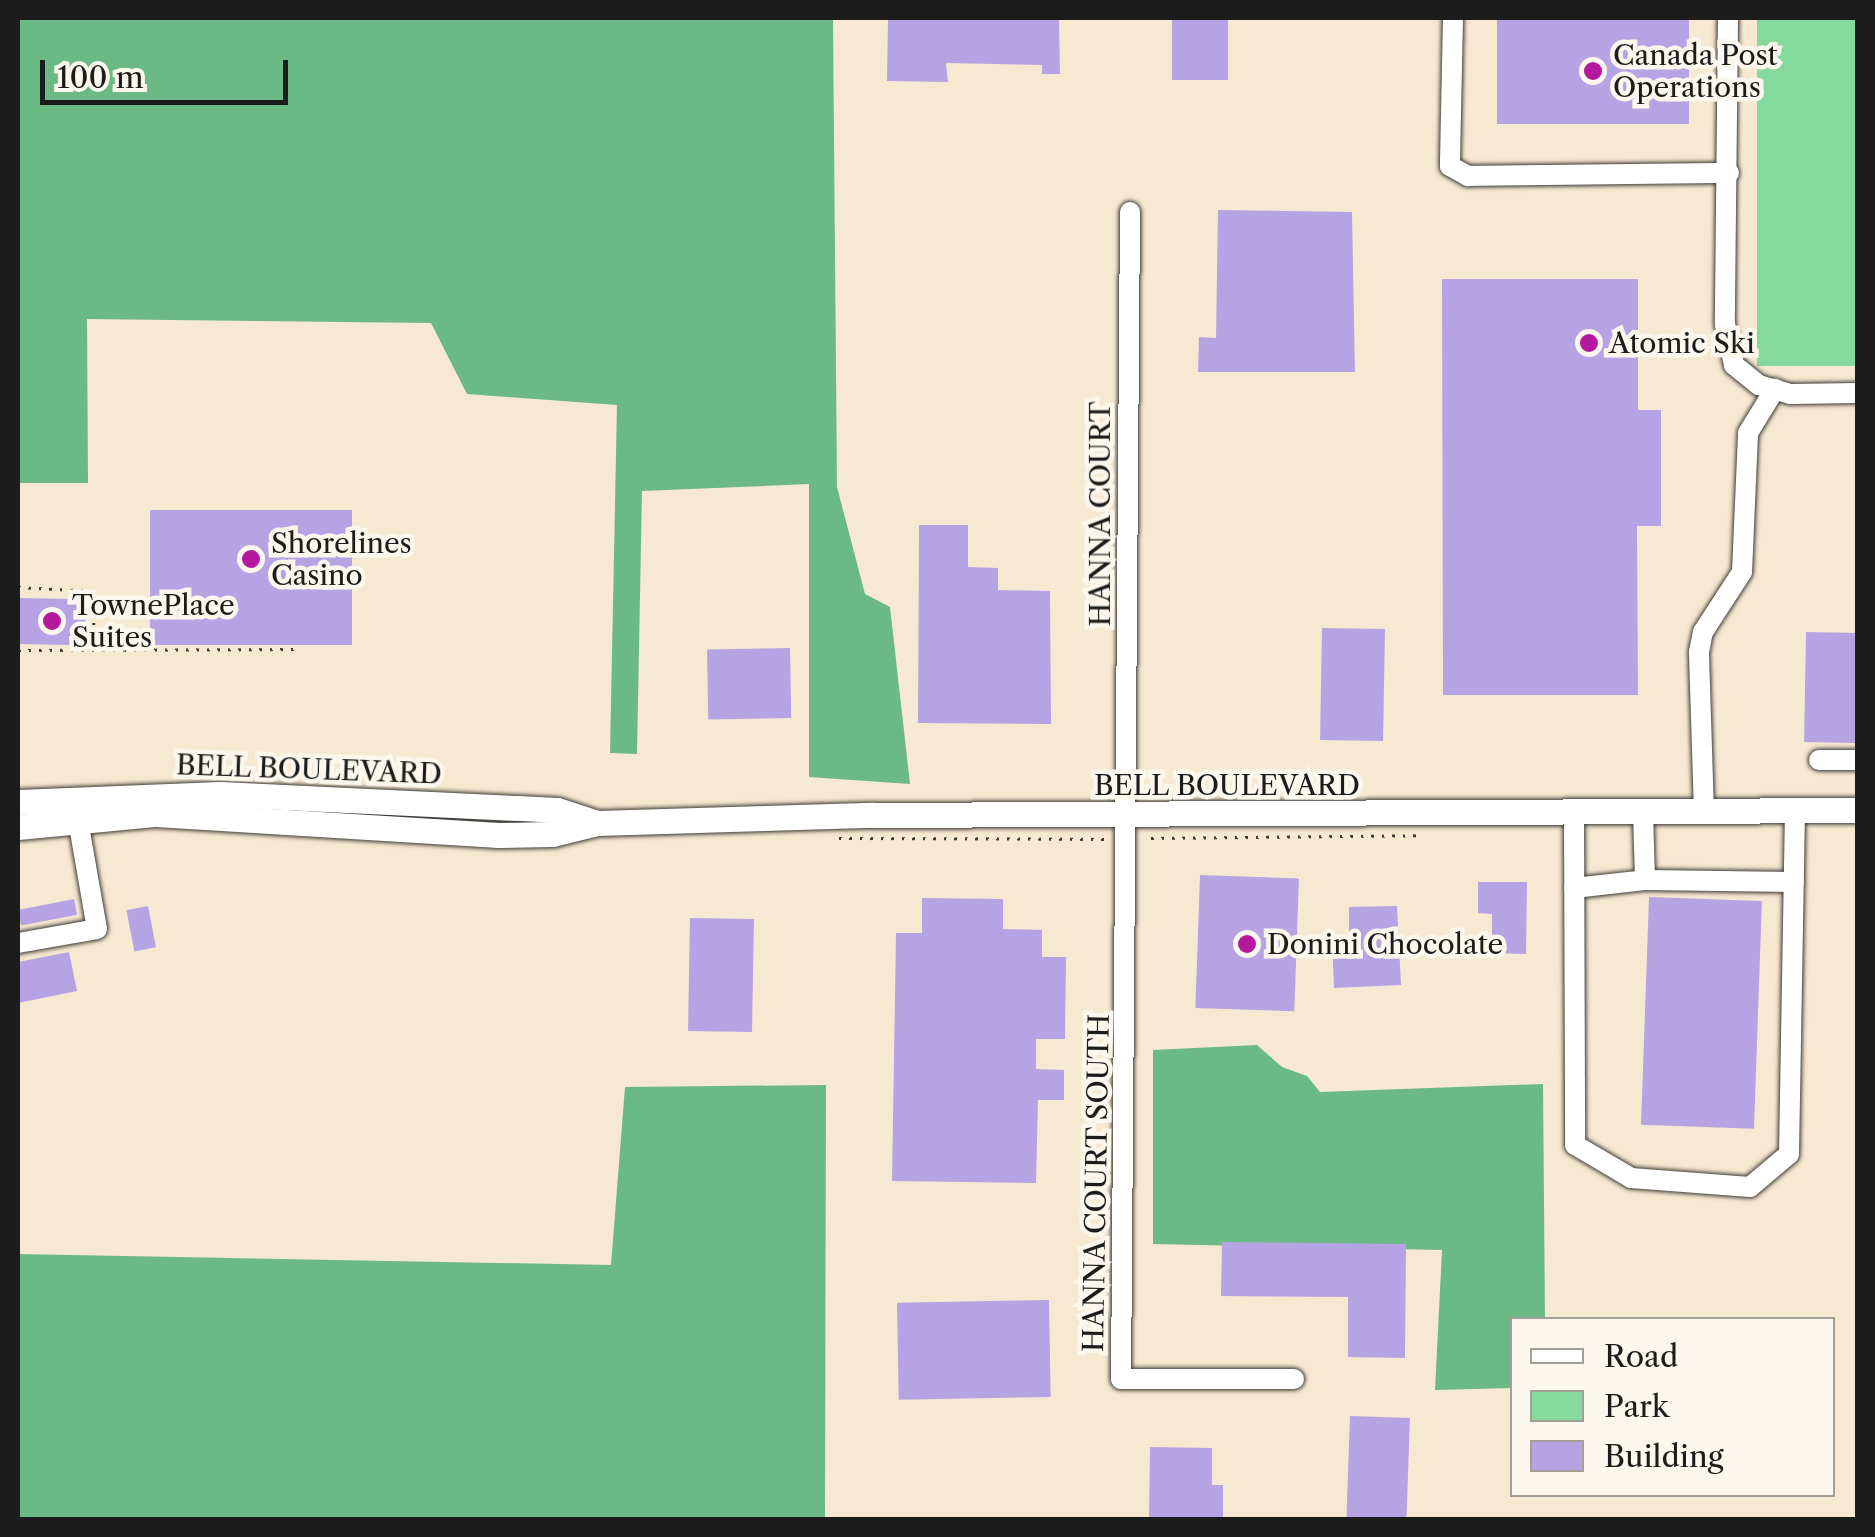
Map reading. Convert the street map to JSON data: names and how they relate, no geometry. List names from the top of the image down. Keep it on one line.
{"streets":{"main road":["BELL BOULEVARD"],"street":["HANNA COURT","HANNA COURT SOUTH"]},"crossings":[["HANNA COURT","BELL BOULEVARD"],["HANNA COURT","HANNA COURT SOUTH"],["BELL BOULEVARD","HANNA COURT SOUTH"]],"places":["Canada Post Operations","Atomic Ski","Shorelines Casino","TownePlace Suites","Donini Chocolate"],"legend":["Road","Park","Building"],"scale_bar":"100 m"}
